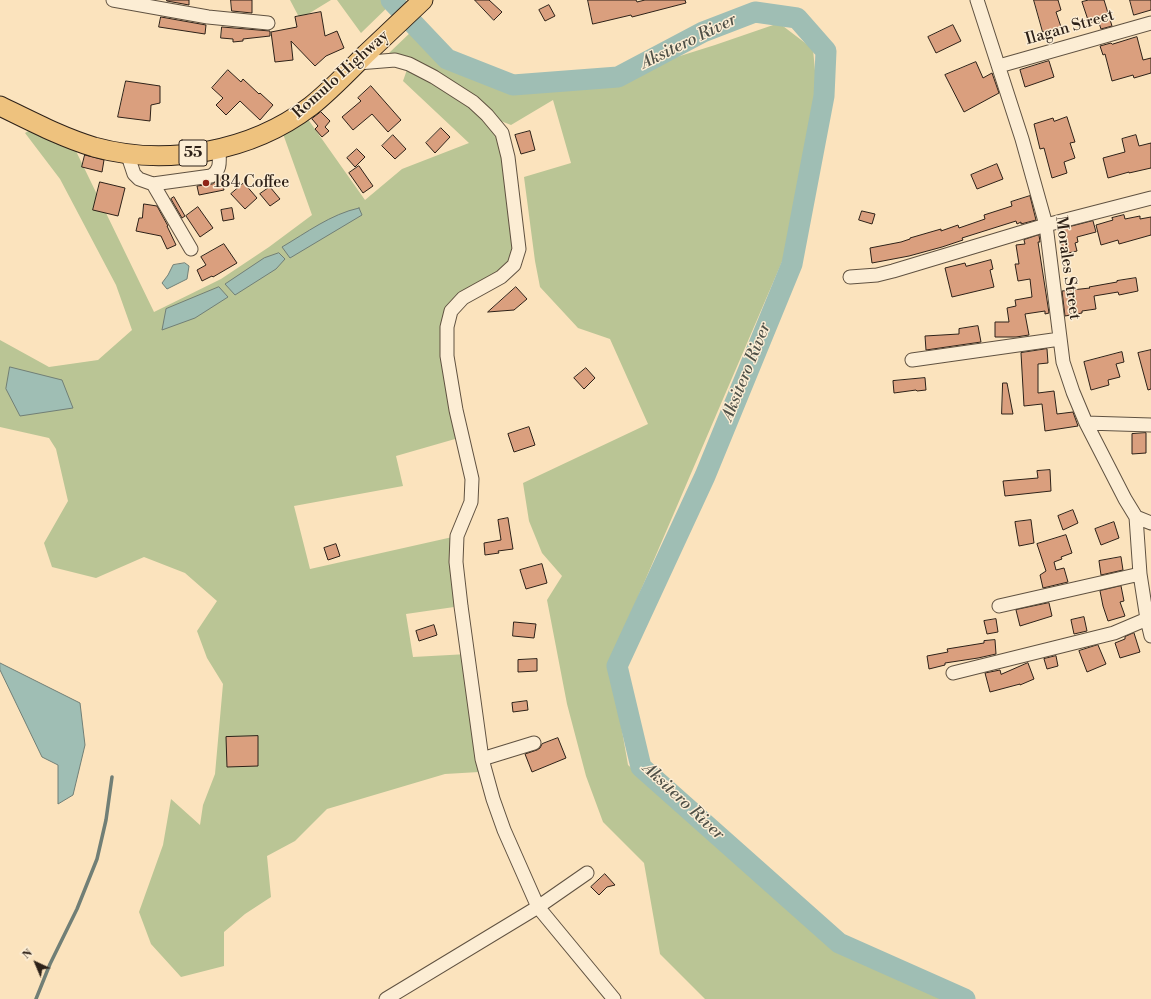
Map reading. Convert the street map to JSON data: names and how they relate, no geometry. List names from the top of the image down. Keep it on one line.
{"streets":{"highway":["Romulo Highway","55"],"street":["Ilagan Street","Morales Street"]},"crossings":[["Ilagan Street","Morales Street"]],"water":["Aksitero River"],"places":["184 Coffee"],"north":"top left"}
